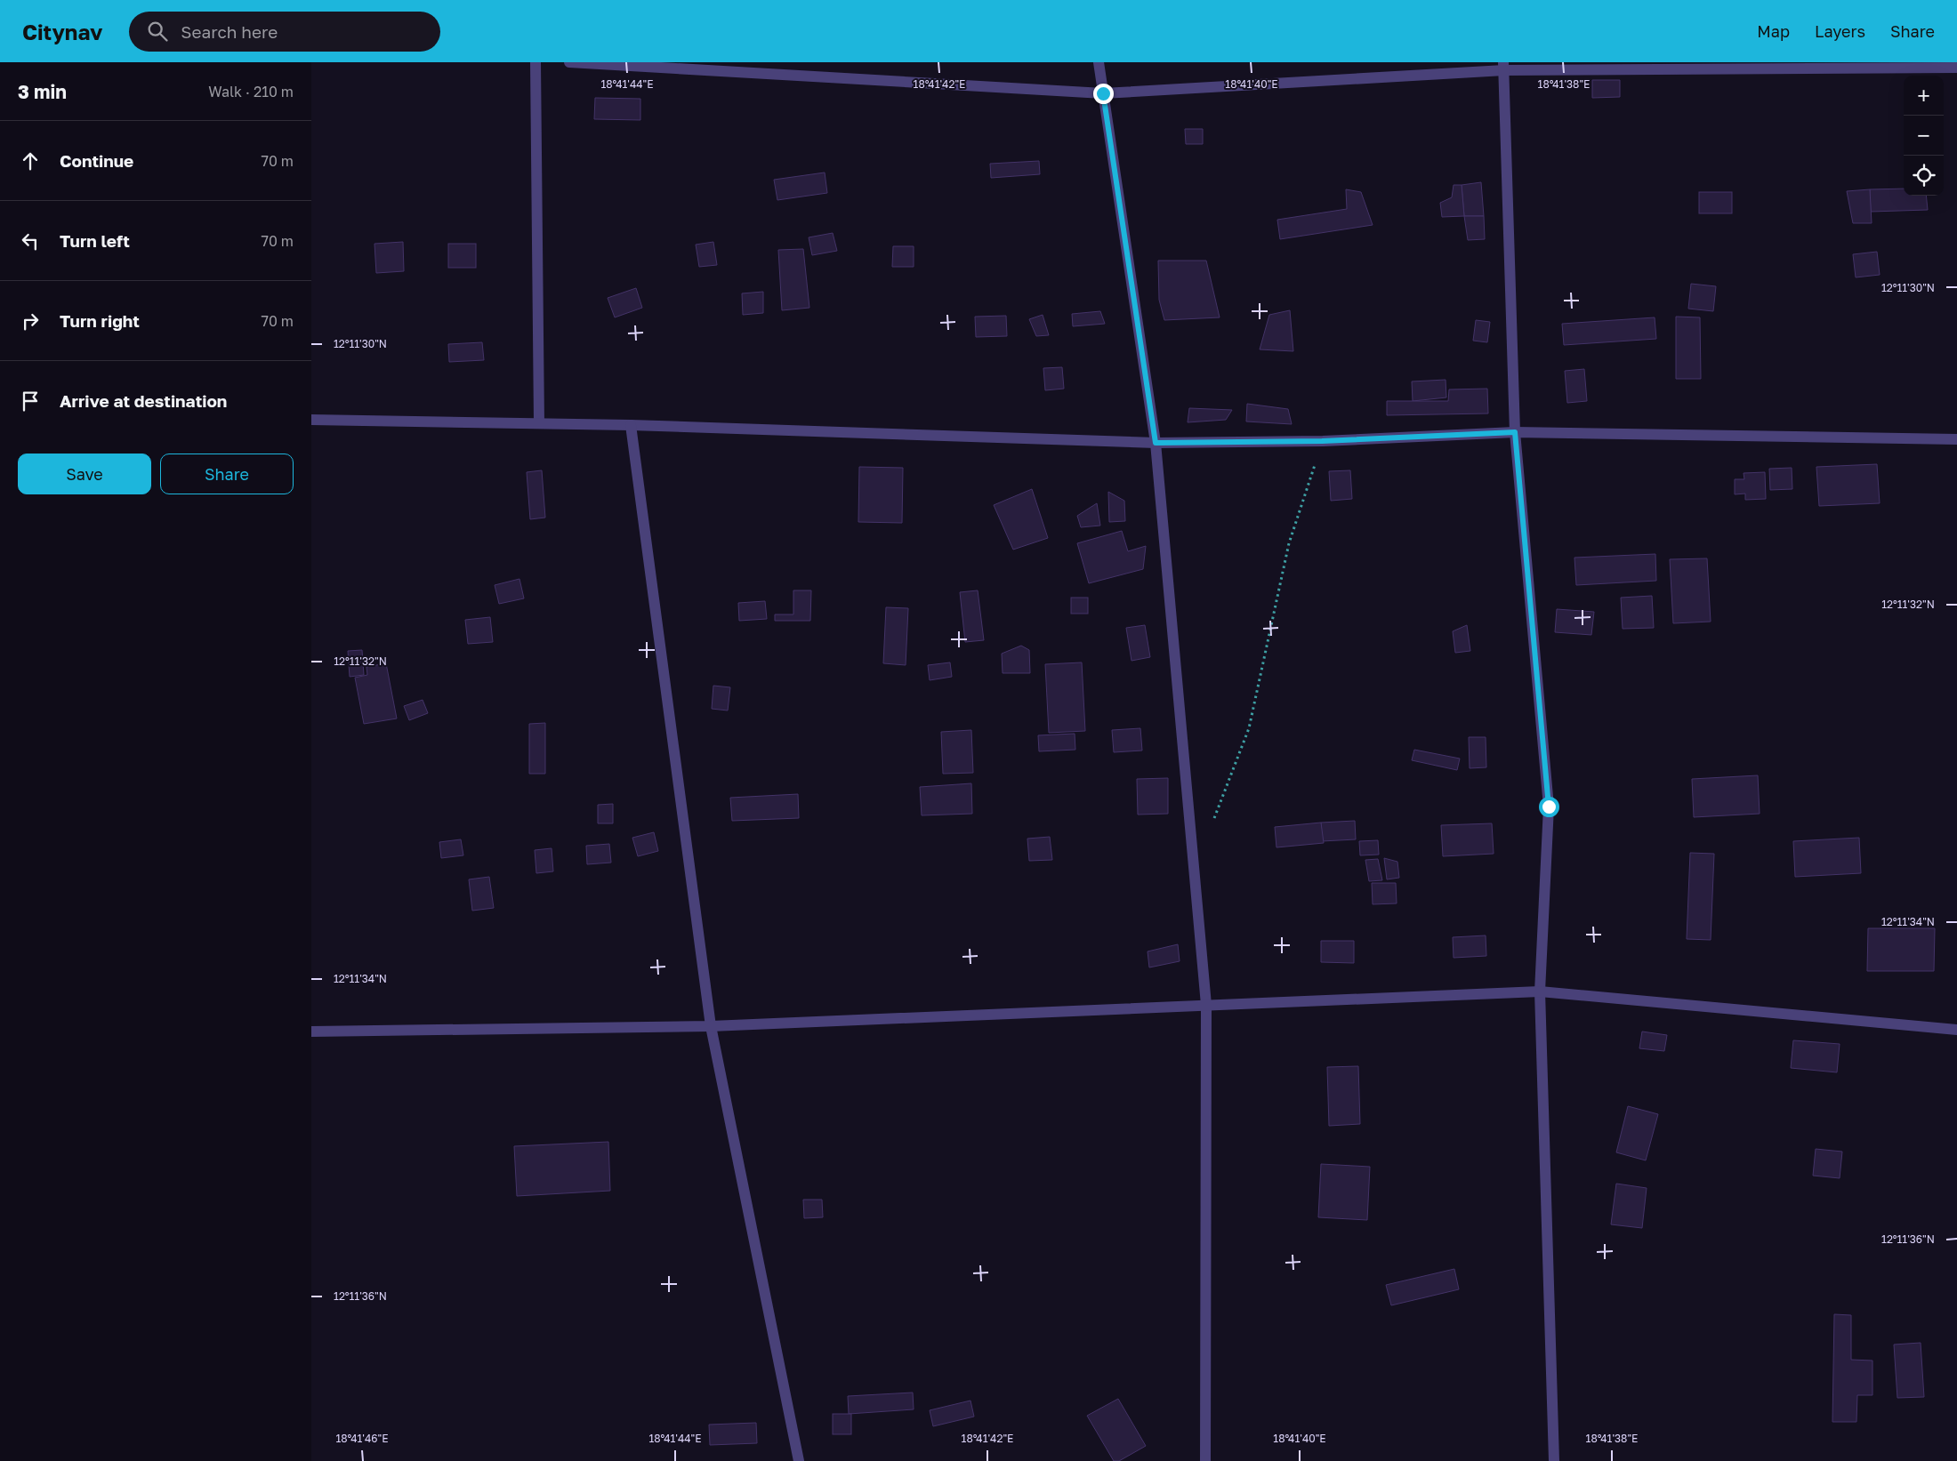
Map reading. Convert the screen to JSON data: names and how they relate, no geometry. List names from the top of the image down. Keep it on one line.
{"page":{"header":"Citynav","search":"Search here","nav":["Map","Layers","Share"],"heading":["3 min","Walk · 210 m"],"map_buttons":["+","−"],"list":[["Continue","70 m"],["Turn left","70 m"],["Turn right","70 m"],"Arrive at destination"],"buttons":["Save","Share"]},"coordinates":["18°41'44\"E","18°41'42\"E","18°41'40\"E","18°41'38\"E","12°11'30\"N","12°11'32\"N","12°11'34\"N","12°11'36\"N","18°41'46\"E"]}
